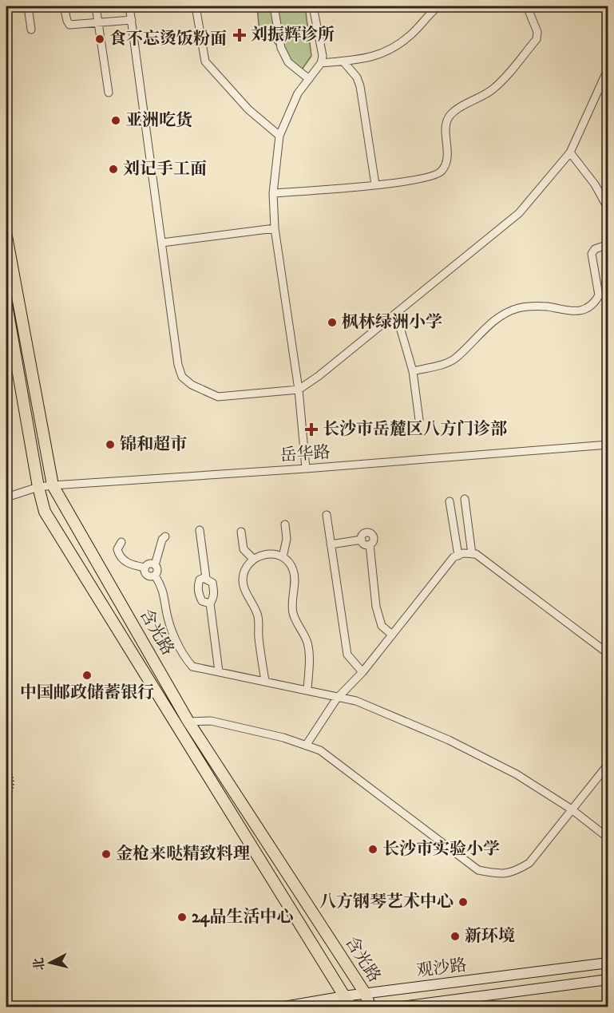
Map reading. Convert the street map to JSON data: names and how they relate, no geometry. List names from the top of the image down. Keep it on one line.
{"streets":{"main road":["含光路","观沙路"],"street":["岳华路"]},"crossings":[["岳华路","含光路"],["含光路","观沙路"]],"places":{"health":["刘振辉诊所","长沙市岳麓区八方门诊部"],"other":["食不忘烫饭粉面","亚洲吃货","刘记手工面","枫林绿洲小学","锦和超市","中国邮政储蓄银行","长沙市实验小学","金枪来哒精致料理","八方钢琴艺术中心","24品生活中心","新环境"]},"north":"left"}
